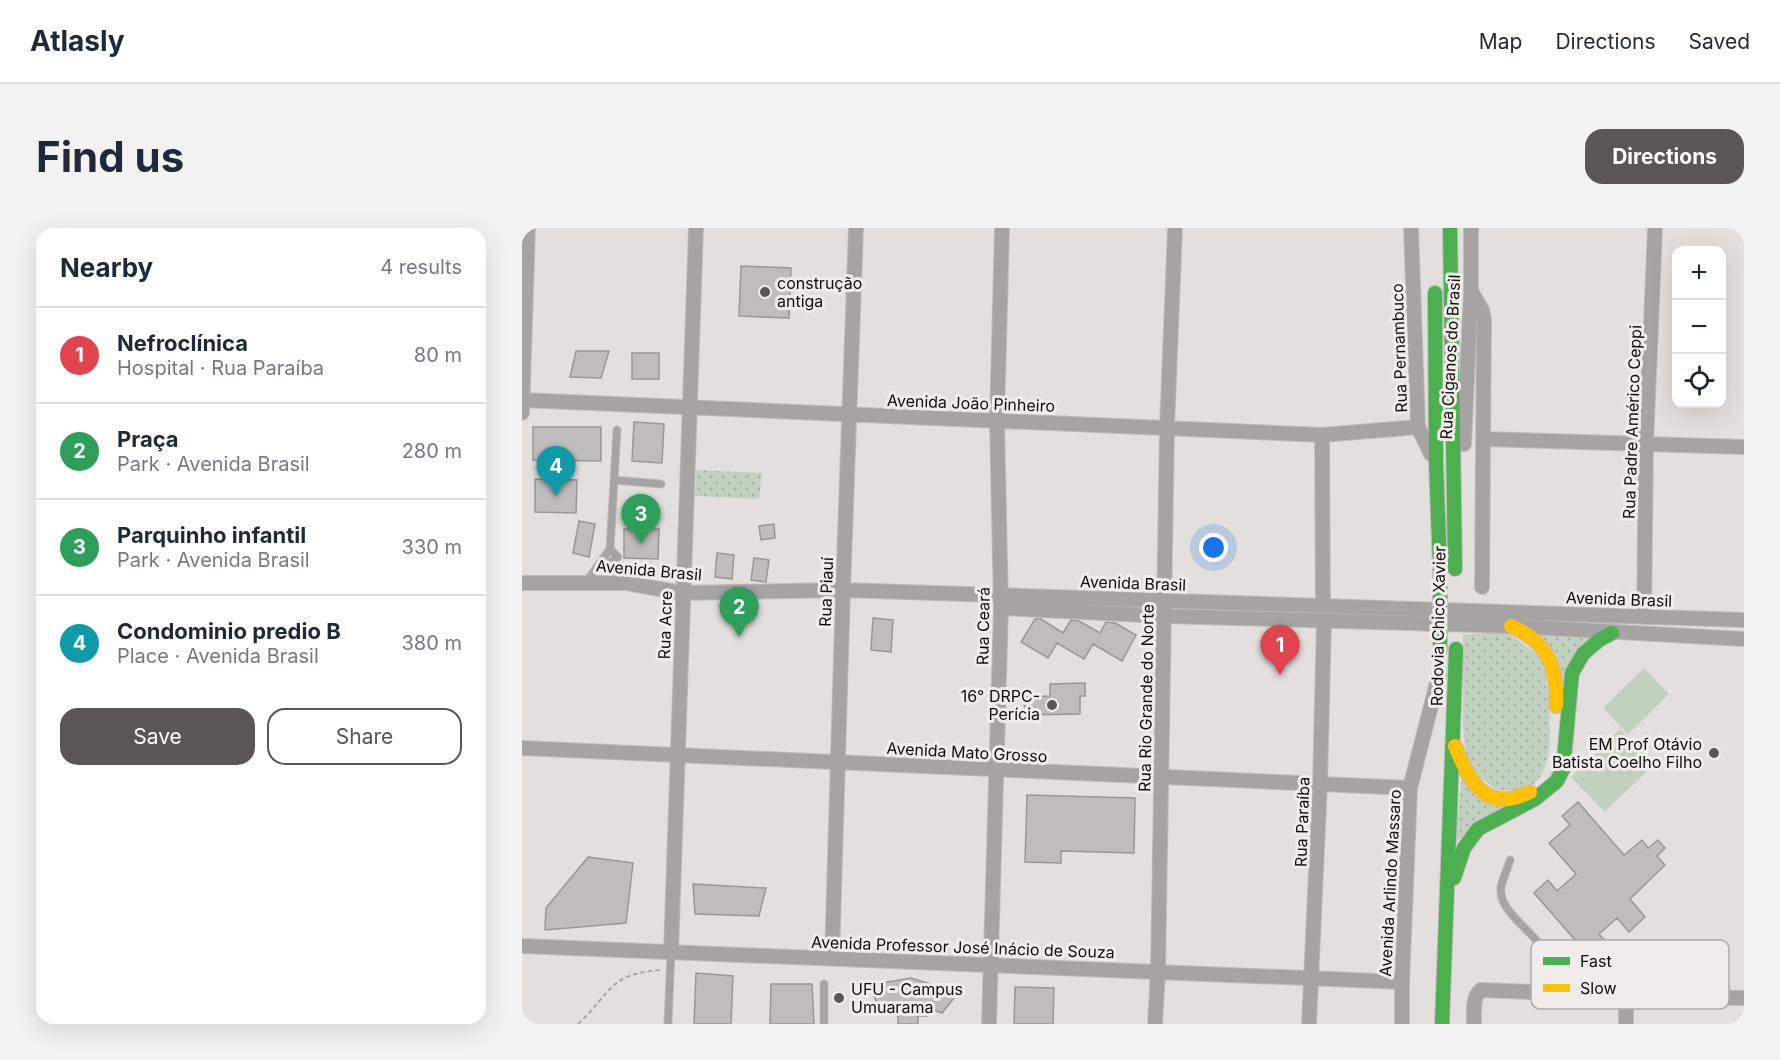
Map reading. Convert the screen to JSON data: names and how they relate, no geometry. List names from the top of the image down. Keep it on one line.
{"streets":{"highway":["Rodovia Chico Xavier"],"street":["Rua Pernambuco","Rua Ciganos do Brasil","Avenida João Pinheiro","Rua Padre Américo Ceppi","Avenida Brasil","Rua Piauí","Rua Acre","Rua Ceará","Rua Rio Grande do Norte","Avenida Mato Grosso","Rua Paraíba","Avenida Arlindo Massaro","Avenida Professor José Inácio de Souza"]},"crossings":[["Rua Pernambuco","Avenida João Pinheiro"],["Rua Pernambuco","Rodovia Chico Xavier"],["Rua Ciganos do Brasil","Rodovia Chico Xavier"],["Avenida João Pinheiro","Rua Piauí"],["Avenida João Pinheiro","Rua Acre"],["Avenida João Pinheiro","Rua Ceará"],["Avenida João Pinheiro","Rua Rio Grande do Norte"],["Rua Padre Américo Ceppi","Avenida Brasil"],["Avenida Brasil","Rua Piauí"],["Avenida Brasil","Rua Acre"],["Avenida Brasil","Rua Ceará"],["Avenida Brasil","Rua Rio Grande do Norte"],["Avenida Brasil","Rua Paraíba"],["Rua Piauí","Avenida Mato Grosso"],["Rua Piauí","Avenida Professor José Inácio de Souza"],["Rua Acre","Avenida Mato Grosso"],["Rua Acre","Avenida Professor José Inácio de Souza"],["Rua Ceará","Avenida Mato Grosso"],["Rua Ceará","Avenida Professor José Inácio de Souza"],["Rodovia Chico Xavier","Avenida Arlindo Massaro"],["Rua Rio Grande do Norte","Avenida Mato Grosso"],["Rua Rio Grande do Norte","Avenida Professor José Inácio de Souza"],["Avenida Mato Grosso","Rua Paraíba"],["Avenida Mato Grosso","Avenida Arlindo Massaro"],["Rua Paraíba","Avenida Professor José Inácio de Souza"],["Avenida Arlindo Massaro","Avenida Professor José Inácio de Souza"]],"places":["construção antiga","16° DRPC- Perícia","EM Prof Otávio Batista Coelho Filho","UFU - Campus Umuarama"],"legend":["Fast","Slow"],"page":{"header":"Atlasly","nav":["Map","Directions","Saved"],"buttons":["Directions",["Save","Share"]],"title":"Find us","heading":["Nearby","4 results"],"map_buttons":["+","−"],"list":[{"mark":"1","name":"Nefroclínica","note":"Hospital · Rua Paraíba","value":"80 m"},{"mark":"2","name":"Praça","note":"Park · Avenida Brasil","value":"280 m"},{"mark":"3","name":"Parquinho infantil","note":"Park · Avenida Brasil","value":"330 m"},{"mark":"4","name":"Condominio predio B","note":"Place · Avenida Brasil","value":"380 m"}],"pins":["4","3","2","1"]}}
